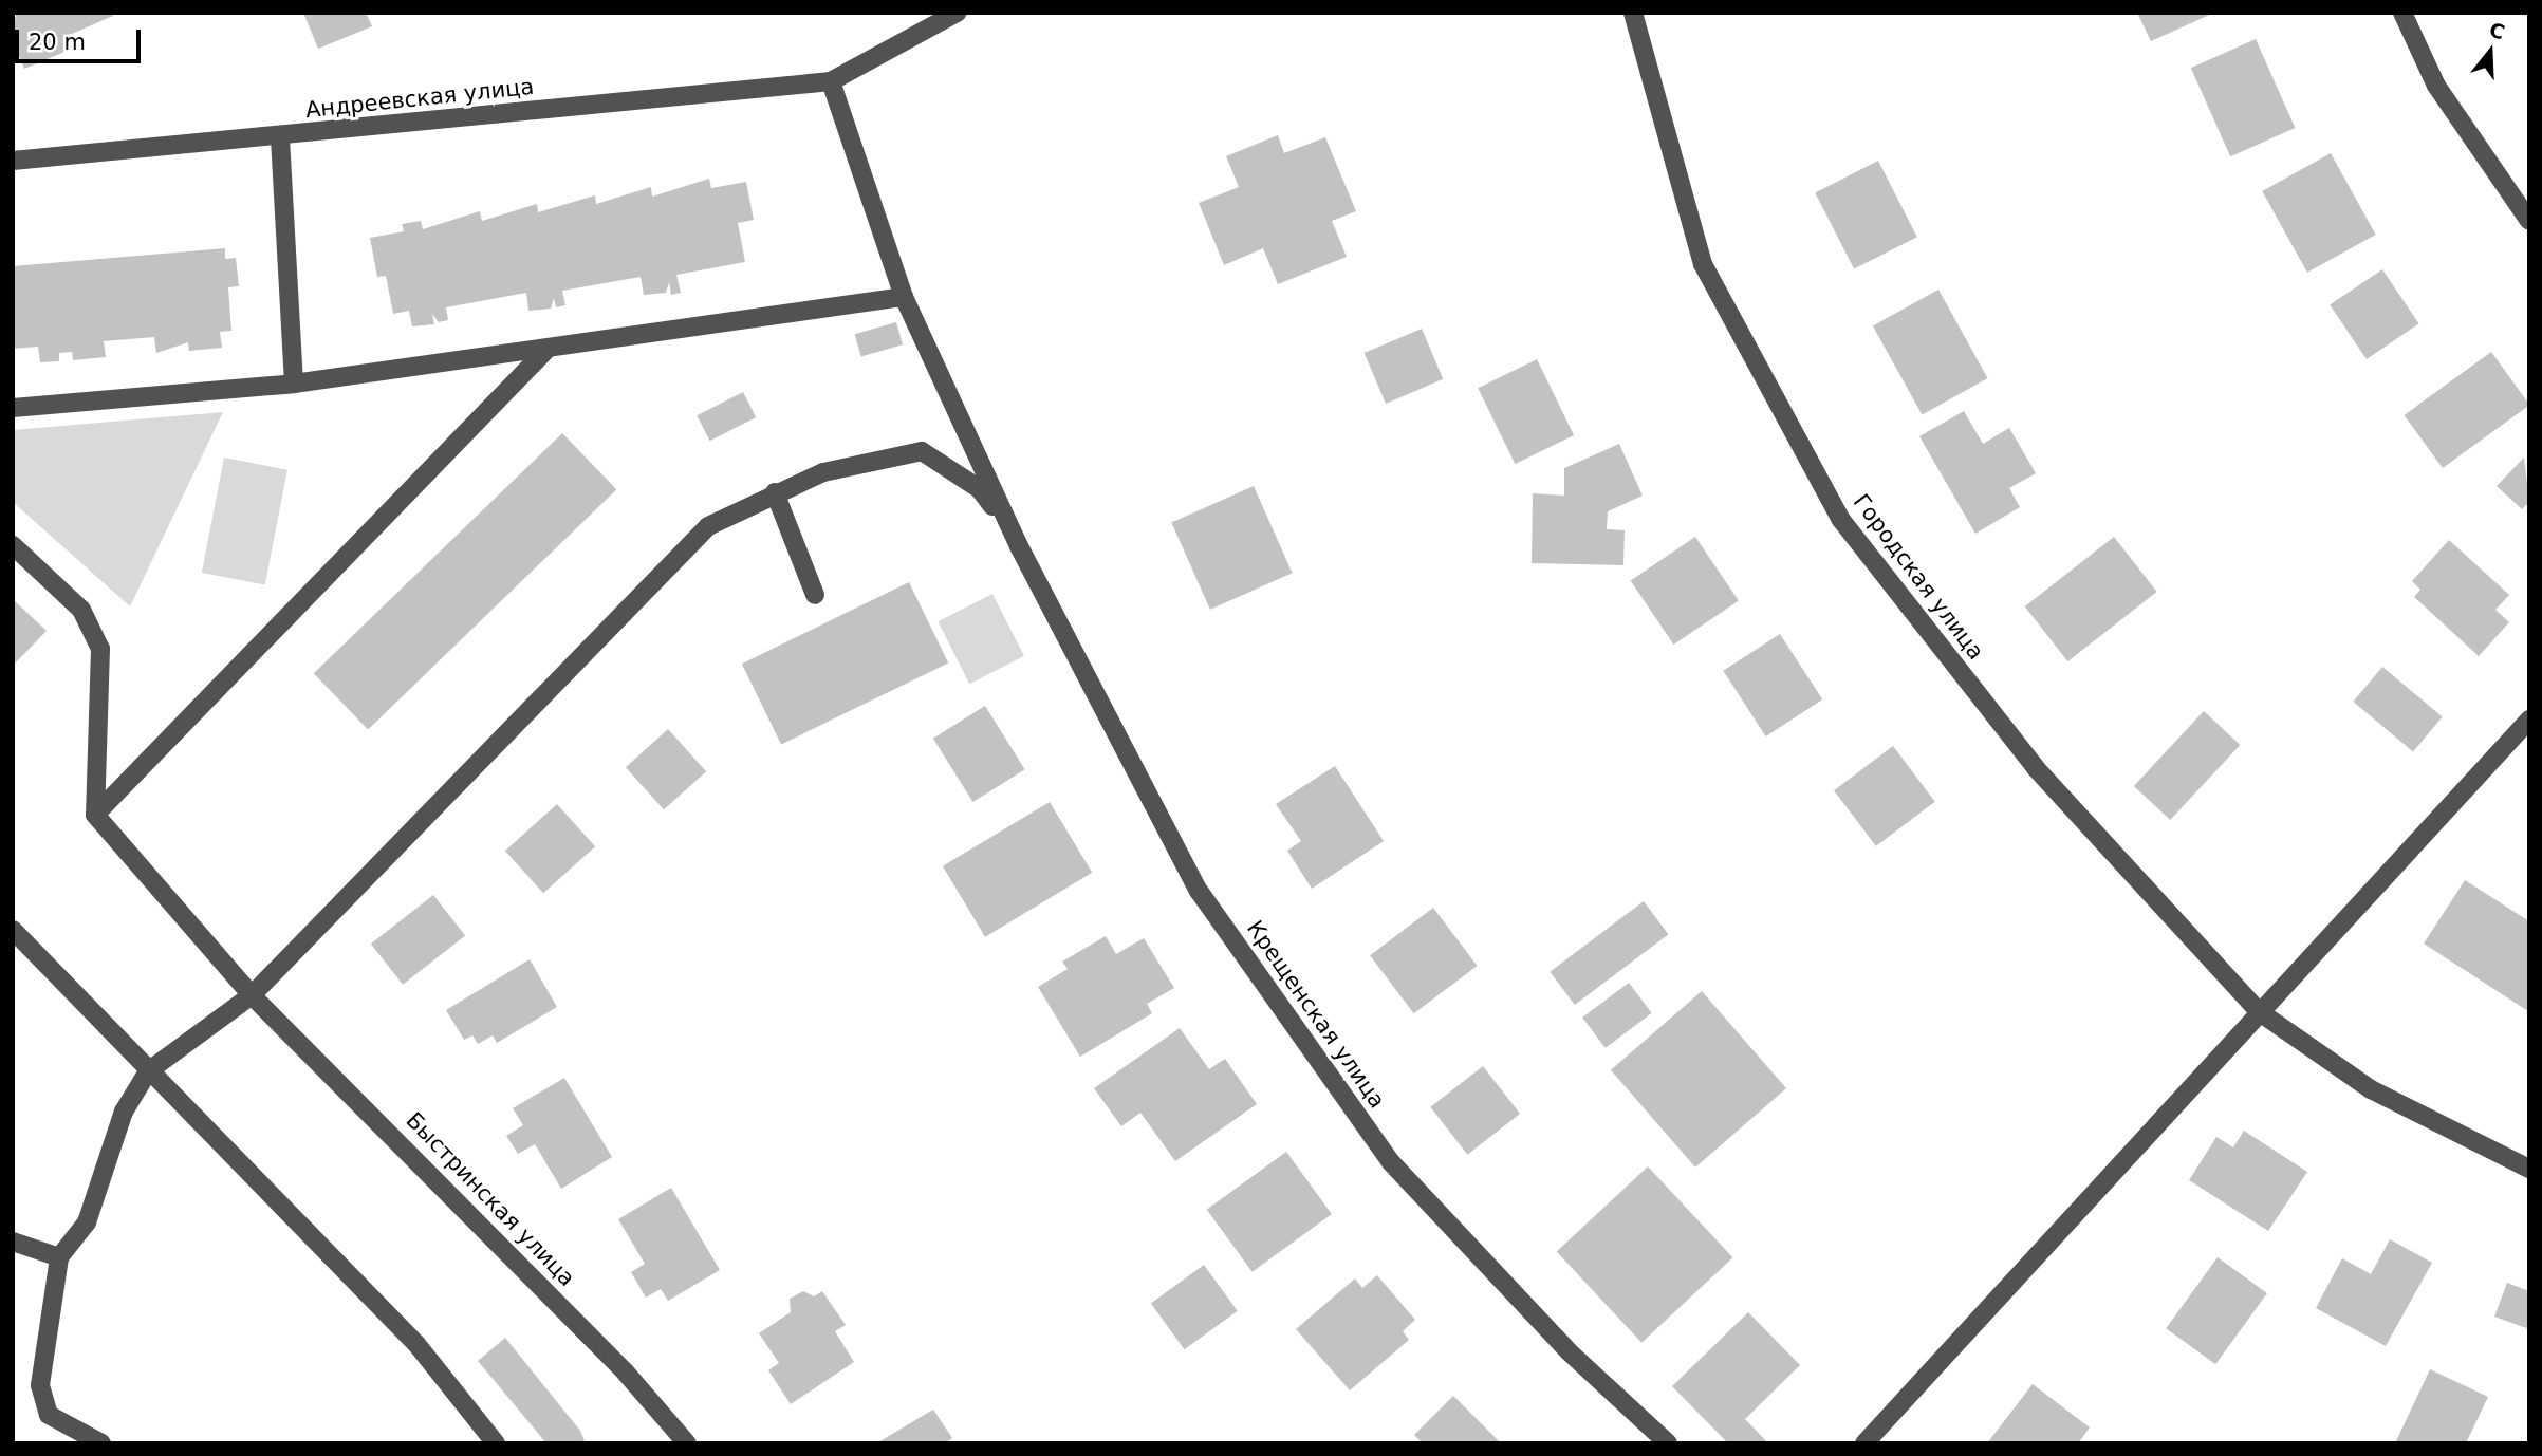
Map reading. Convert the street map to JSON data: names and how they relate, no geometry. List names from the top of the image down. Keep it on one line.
{"streets":{"street":["Андреевская улица","Городская улица","Крещенская улица","Быстринская улица"]},"scale_bar":"20 m","north":"top"}
